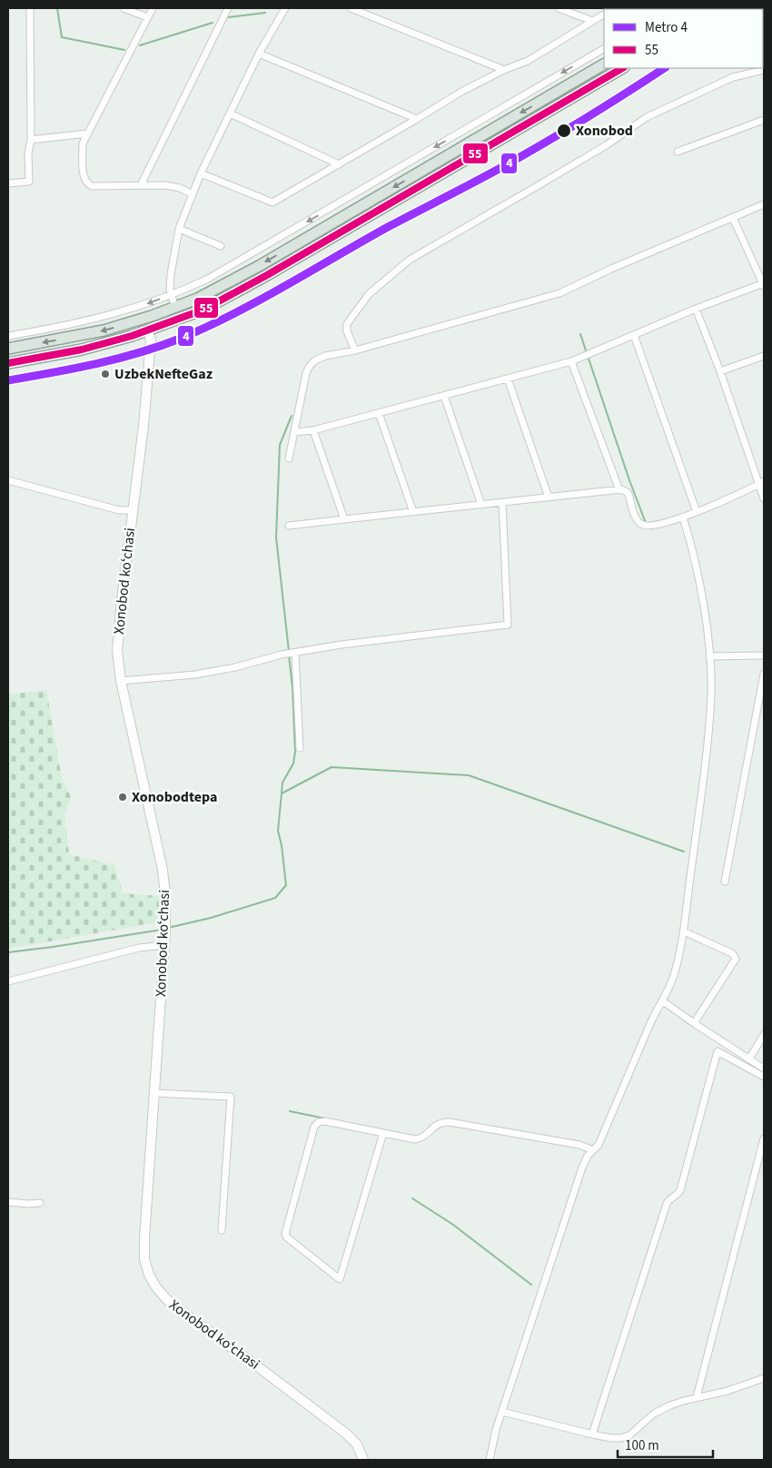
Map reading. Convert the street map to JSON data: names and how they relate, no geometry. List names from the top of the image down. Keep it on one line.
{"streets":{"main road":["Xonobod koʻchasi"]},"places":["Xonobod","UzbekNefteGaz","Xonobodtepa"],"lines":["metro line 4","transit line 55"],"legend":["Metro 4","55"],"scale_bar":"100 m"}
